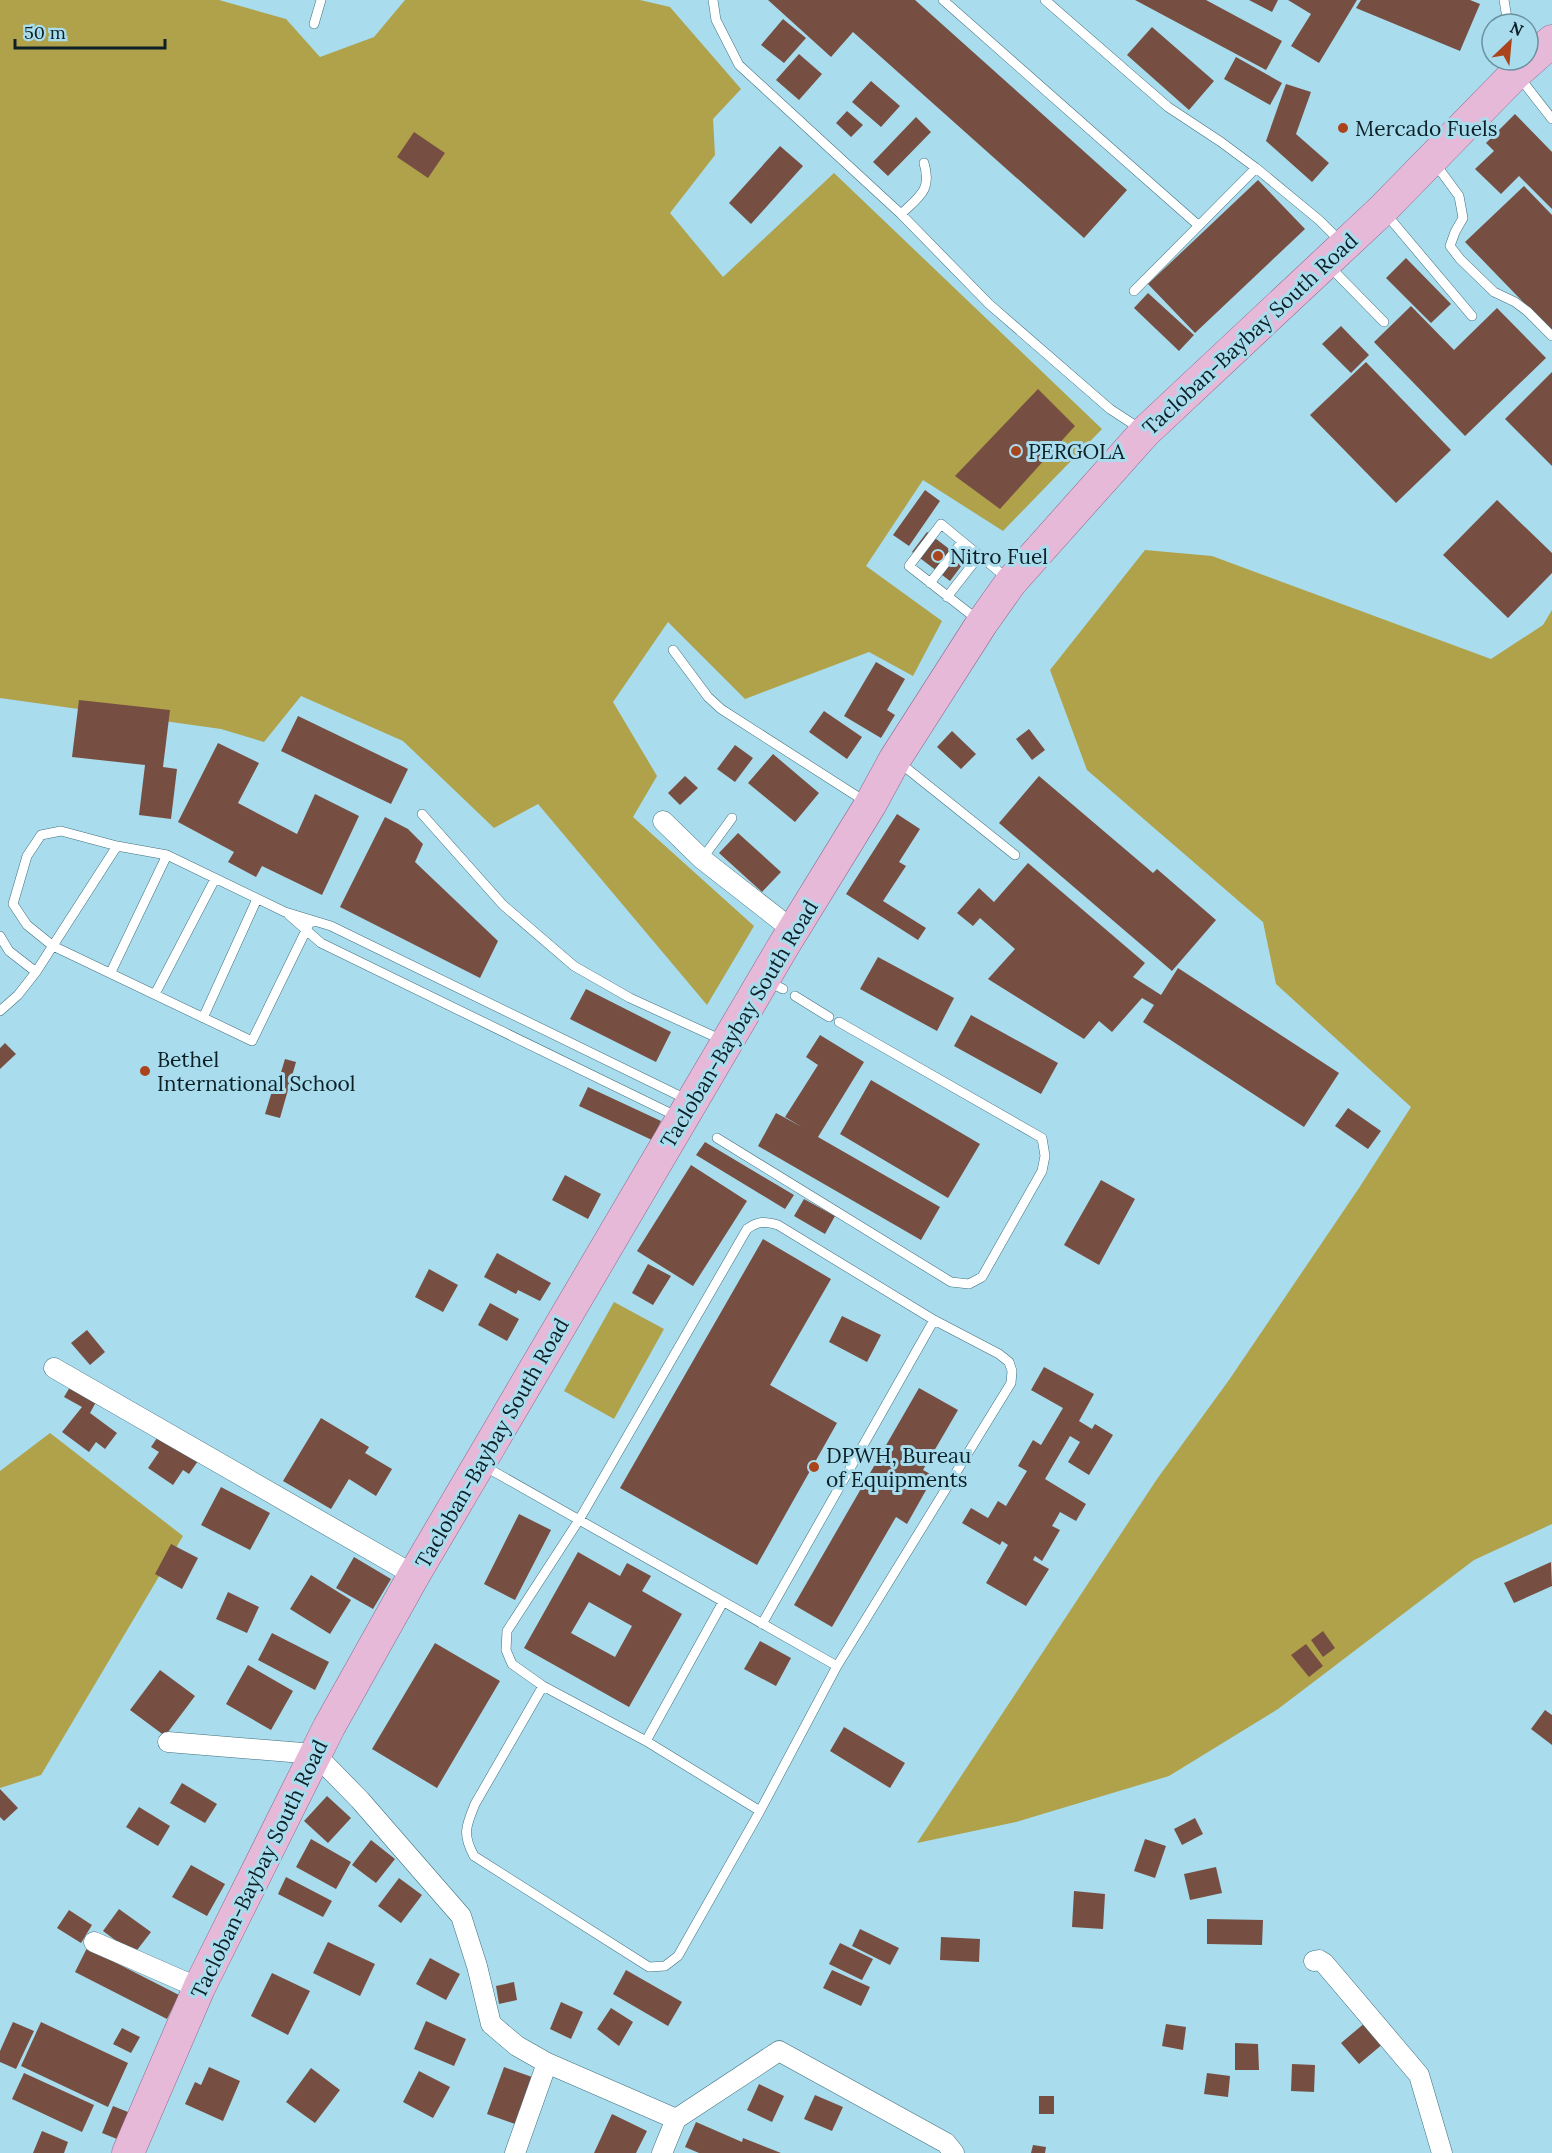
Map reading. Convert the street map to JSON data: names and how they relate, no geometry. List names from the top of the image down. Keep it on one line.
{"streets":{"main road":["Tacloban-Baybay South Road"]},"places":["Mercado Fuels","PERGOLA","Nitro Fuel","Bethel International School","DPWH, Bureau of Equipments"],"scale_bar":"50 m","north":"top right"}
